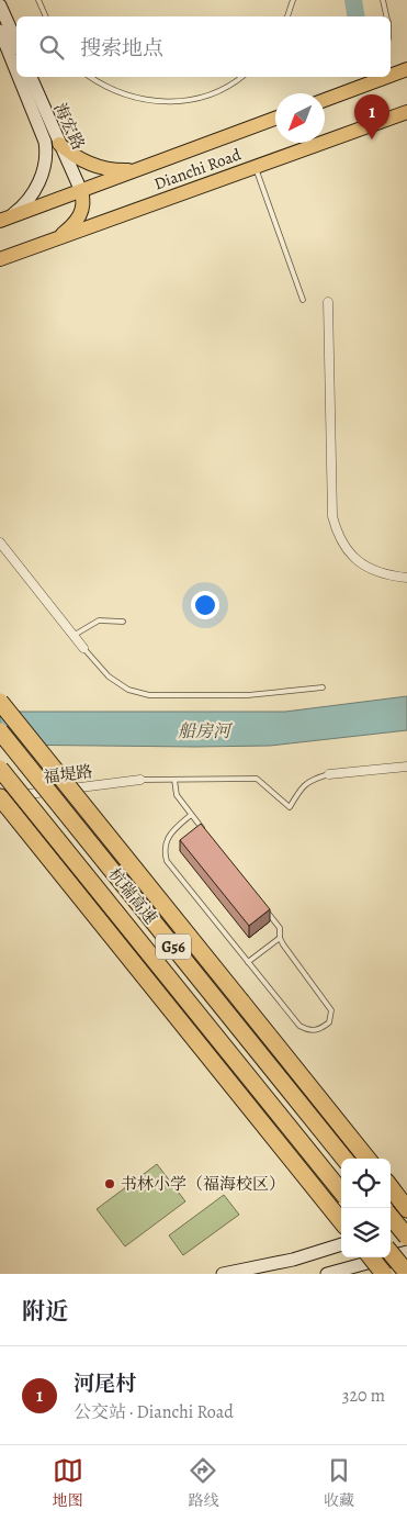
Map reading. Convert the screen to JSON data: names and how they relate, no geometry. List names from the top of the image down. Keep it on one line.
{"streets":{"highway":["杭瑞高速","G56"],"main road":["海宏路","Dianchi Road"],"street":["福堤路"]},"crossings":[["海宏路","Dianchi Road"]],"water":["船房河"],"places":["书林小学（福海校区）"],"north":"bottom left","page":{"search":"搜索地点","pins":"1","heading":"附近","list":[{"mark":"1","name":"河尾村","note":"公交站 · Dianchi Road","value":"320 m"}],"nav":["地图","路线","收藏"]}}
